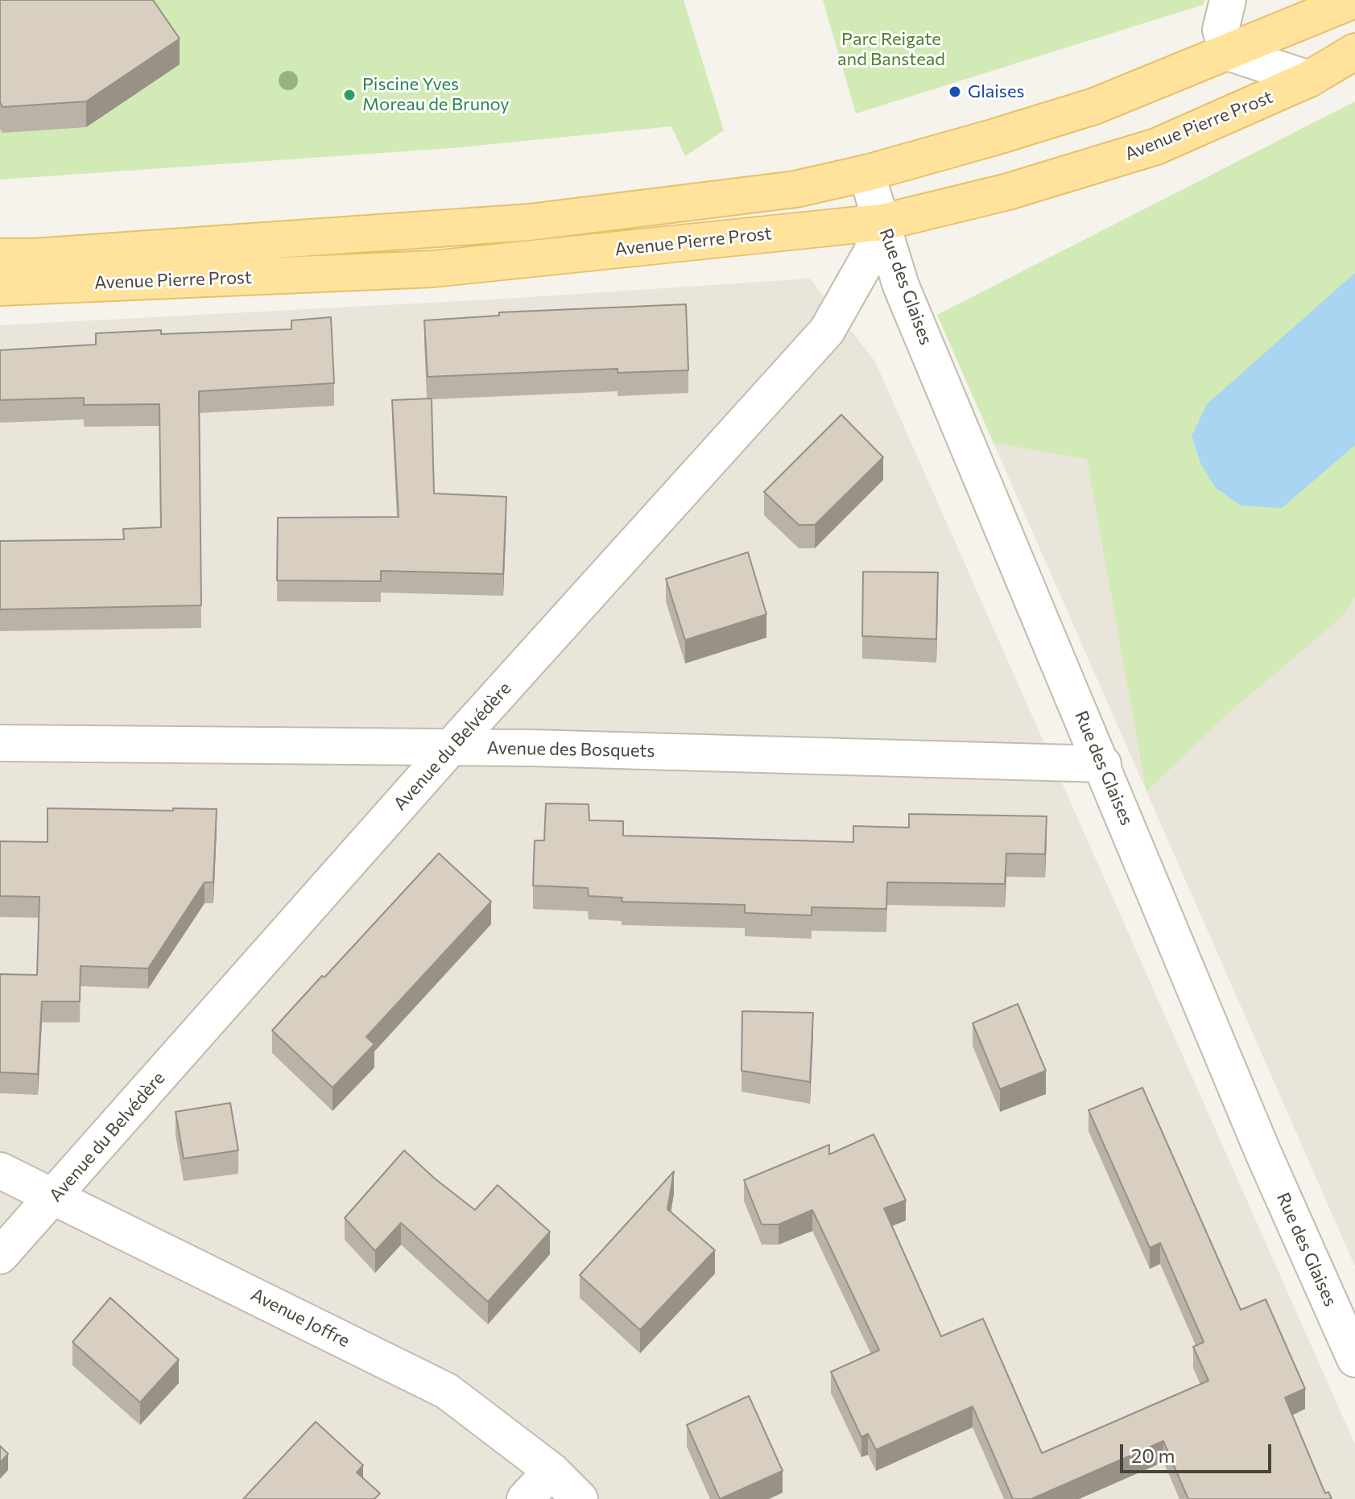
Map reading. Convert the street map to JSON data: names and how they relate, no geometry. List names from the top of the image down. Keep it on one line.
{"streets":{"main road":["Avenue Pierre Prost"],"street":["Rue des Glaises","Avenue du Belvédère","Avenue des Bosquets","Avenue Joffre"]},"crossings":[["Avenue Pierre Prost","Rue des Glaises"],["Avenue Pierre Prost","Avenue du Belvédère"],["Rue des Glaises","Avenue du Belvédère"],["Rue des Glaises","Avenue des Bosquets"],["Avenue du Belvédère","Avenue des Bosquets"],["Avenue du Belvédère","Avenue Joffre"]],"parks":["Parc Reigate and Banstead"],"places":["Glaises","Piscine Yves Moreau de Brunoy"],"scale_bar":"20 m"}
